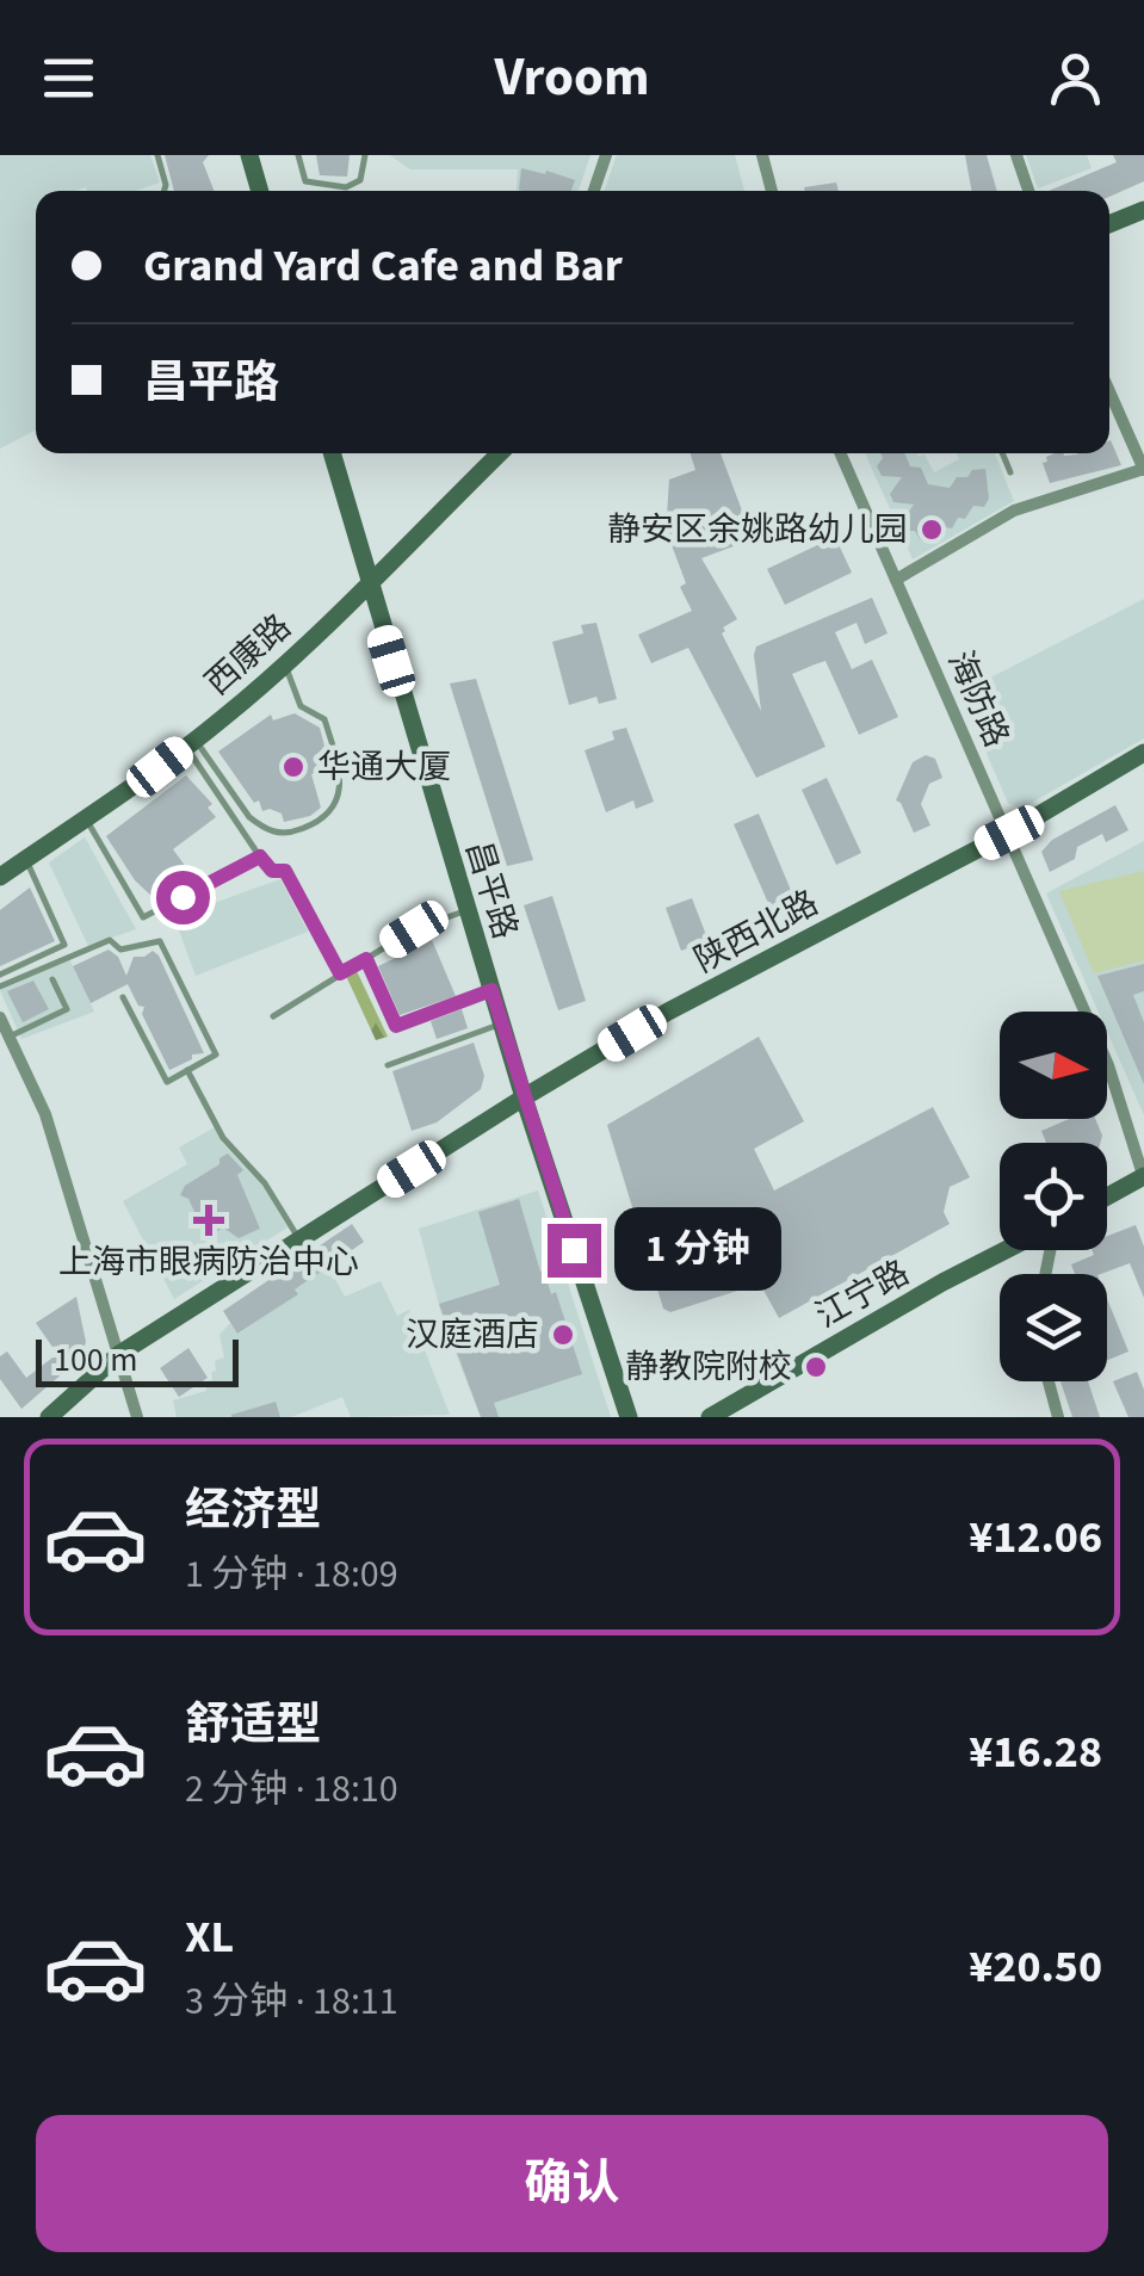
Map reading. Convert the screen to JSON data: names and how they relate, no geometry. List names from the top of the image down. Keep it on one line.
{"streets":{"street":["西康路","海防路","昌平路","陕西北路","江宁路"]},"crossings":[["西康路","昌平路"],["海防路","陕西北路"],["昌平路","陕西北路"]],"places":{"other":["静安区余姚路幼儿园","华通大厦","汉庭酒店","静教院附校"],"health":["上海市眼病防治中心"]},"scale_bar":"100 m","north":"right","page":{"header":"Vroom","banner":["Grand Yard Cafe and Bar","昌平路"],"bubble":"1 分钟","scale":"100 m","list":[{"name":"经济型","note":"1 分钟 · 18:09","value":"¥12.06"},{"name":"舒适型","note":"2 分钟 · 18:10","value":"¥16.28"},{"name":"XL","note":"3 分钟 · 18:11","value":"¥20.50"}],"buttons":"确认"}}
